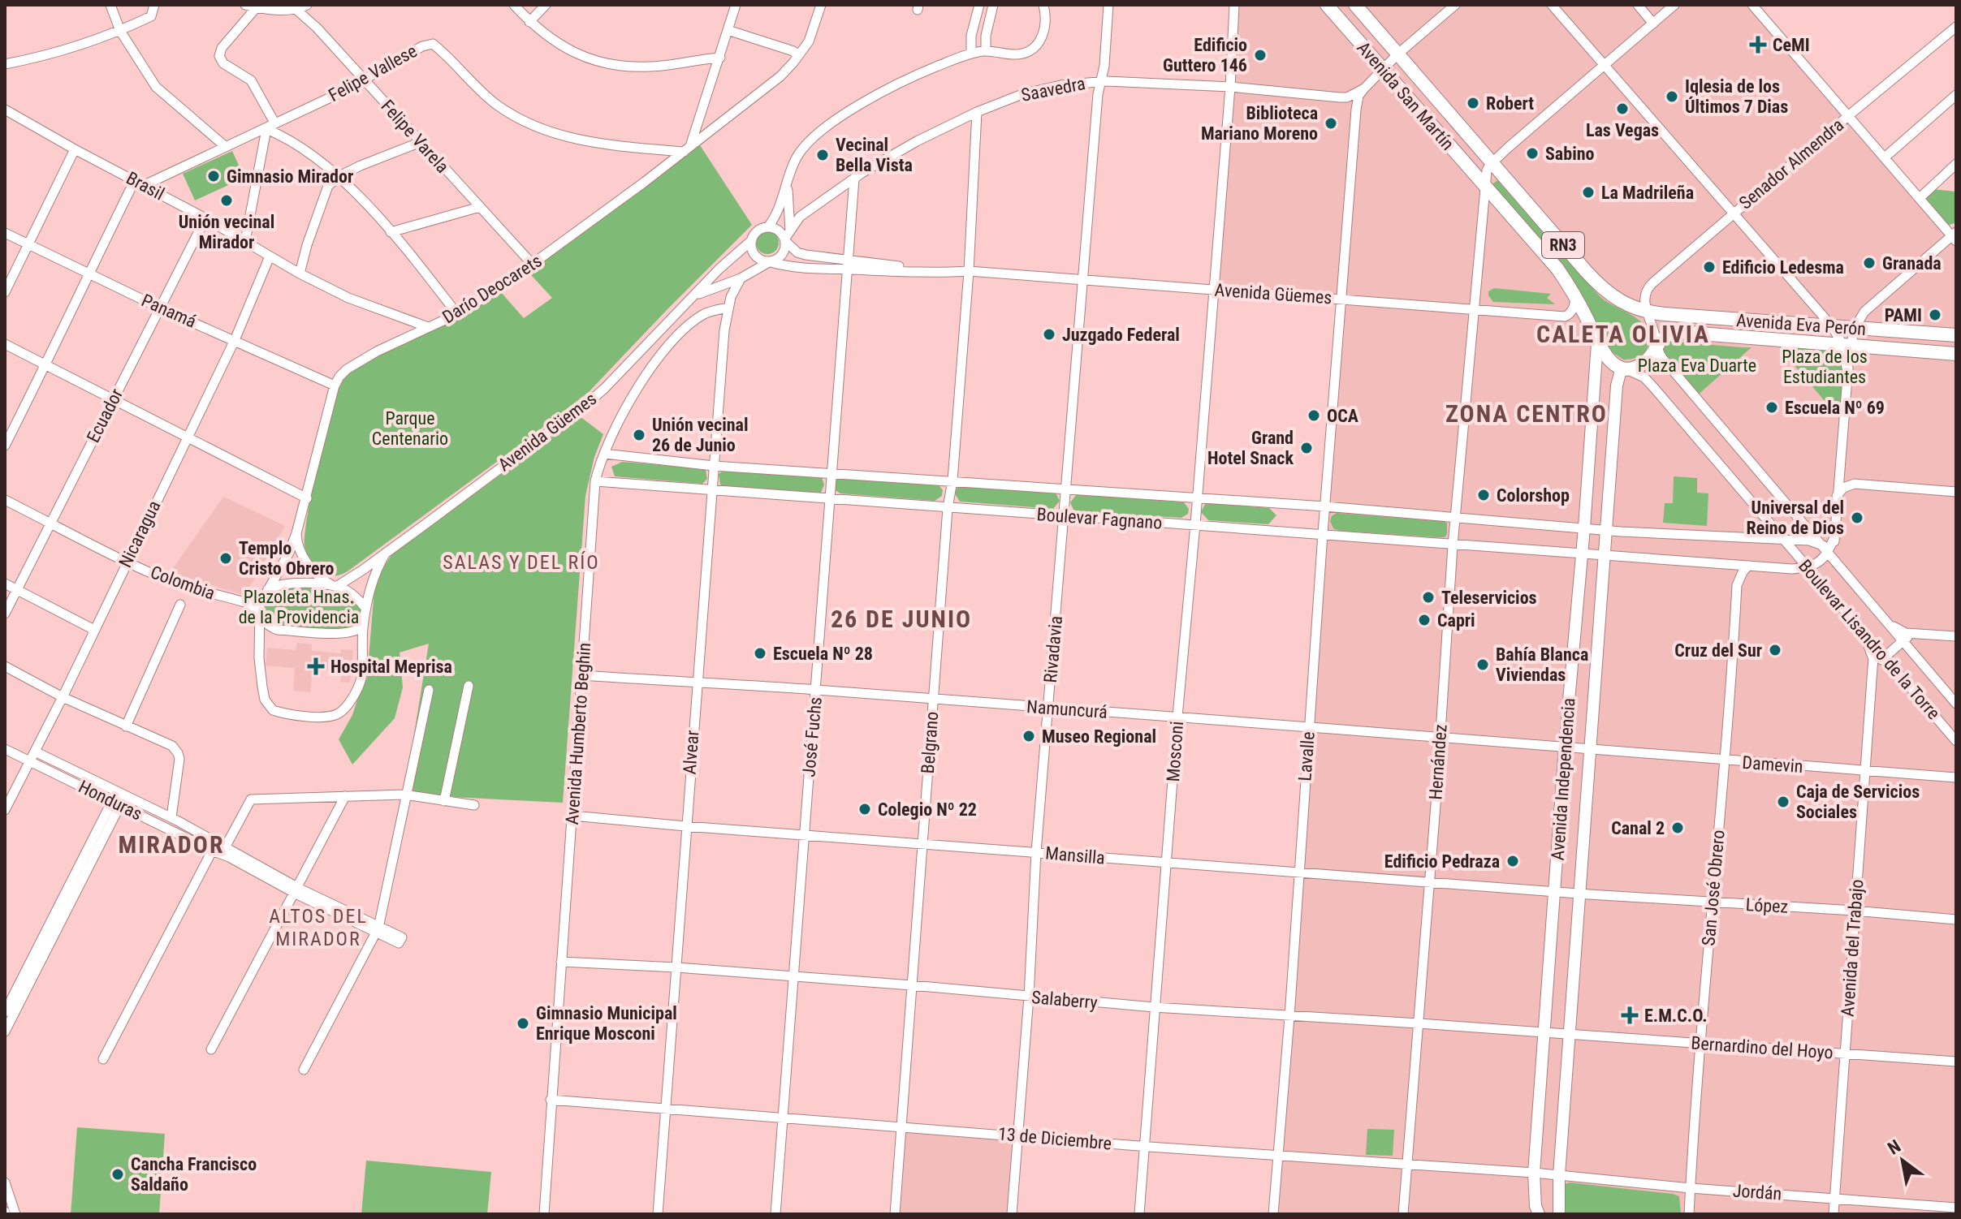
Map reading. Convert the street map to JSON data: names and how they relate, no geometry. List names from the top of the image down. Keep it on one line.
{"streets":{"highway":["Avenida San Martín","RN3","Avenida Eva Perón"],"main road":["Avenida Independencia"],"street":["Felipe Vallese","Saavedra","Felipe Varela","Senador Almendra","Brasil","Darío Deocarets","Avenida Güemes","Panamá","Ecuador","Boulevar Fagnano","Nicaragua","Colombia","Boulevar Lisandro de la Torre","Rivadavia","Namuncurá","Avenida Humberto Beghin","José Fuchs","Belgrano","Mosconi","Alvear","Lavalle","Hernández","Damevin","Honduras","Mansilla","San José Obrero","López","Avenida del Trabajo","Salaberry","Bernardino del Hoyo","13 de Diciembre","Jordán"]},"crossings":[["Felipe Vallese","Felipe Varela"],["Felipe Vallese","Brasil"],["Felipe Vallese","Darío Deocarets"],["Saavedra","Avenida Güemes"],["Saavedra","Rivadavia"],["Saavedra","José Fuchs"],["Saavedra","Belgrano"],["Saavedra","Mosconi"],["Saavedra","Lavalle"],["Avenida San Martín","RN3"],["Avenida San Martín","Hernández"],["Felipe Varela","Darío Deocarets"],["Senador Almendra","RN3"],["Senador Almendra","Avenida Eva Perón"],["Senador Almendra","Boulevar Lisandro de la Torre"],["Brasil","Darío Deocarets"],["Brasil","Ecuador"],["Brasil","Nicaragua"],["RN3","Avenida Güemes"],["RN3","Avenida Eva Perón"],["RN3","Boulevar Lisandro de la Torre"],["RN3","Hernández"],["RN3","Avenida Independencia"],["Darío Deocarets","Panamá"],["Avenida Güemes","Rivadavia"],["Avenida Güemes","José Fuchs"],["Avenida Güemes","Belgrano"],["Avenida Güemes","Mosconi"],["Avenida Güemes","Alvear"],["Avenida Güemes","Lavalle"],["Avenida Güemes","Hernández"],["Panamá","Ecuador"],["Panamá","Nicaragua"],["Avenida Eva Perón","Boulevar Lisandro de la Torre"],["Ecuador","Colombia"],["Boulevar Fagnano","Boulevar Lisandro de la Torre"],["Boulevar Fagnano","Rivadavia"],["Boulevar Fagnano","Avenida Humberto Beghin"],["Boulevar Fagnano","José Fuchs"],["Boulevar Fagnano","Belgrano"],["Boulevar Fagnano","Mosconi"],["Boulevar Fagnano","Alvear"],["Boulevar Fagnano","Lavalle"],["Boulevar Fagnano","Hernández"],["Boulevar Fagnano","Avenida Independencia"],["Boulevar Fagnano","San José Obrero"],["Nicaragua","Colombia"],["Nicaragua","Honduras"],["Boulevar Lisandro de la Torre","Avenida Independencia"],["Rivadavia","Namuncurá"],["Rivadavia","Mansilla"],["Rivadavia","Salaberry"],["Rivadavia","13 de Diciembre"],["Namuncurá","Avenida Humberto Beghin"],["Namuncurá","José Fuchs"],["Namuncurá","Belgrano"],["Namuncurá","Mosconi"],["Namuncurá","Alvear"],["Namuncurá","Lavalle"],["Namuncurá","Hernández"],["Namuncurá","Damevin"],["Namuncurá","Avenida Independencia"],["Avenida Humberto Beghin","Alvear"],["Avenida Humberto Beghin","Mansilla"],["Avenida Humberto Beghin","Salaberry"],["Avenida Humberto Beghin","13 de Diciembre"],["José Fuchs","Mansilla"],["José Fuchs","Salaberry"],["José Fuchs","13 de Diciembre"],["Belgrano","Mansilla"],["Belgrano","Salaberry"],["Belgrano","13 de Diciembre"],["Mosconi","Mansilla"],["Mosconi","Salaberry"],["Mosconi","13 de Diciembre"],["Alvear","Mansilla"],["Alvear","Salaberry"],["Alvear","13 de Diciembre"],["Lavalle","Mansilla"],["Lavalle","Salaberry"],["Lavalle","13 de Diciembre"],["Hernández","Mansilla"],["Hernández","Salaberry"],["Hernández","13 de Diciembre"],["Damevin","Avenida Independencia"],["Damevin","San José Obrero"],["Damevin","Avenida del Trabajo"],["Avenida Independencia","Mansilla"],["Avenida Independencia","López"],["Avenida Independencia","Salaberry"],["Avenida Independencia","Bernardino del Hoyo"],["Avenida Independencia","13 de Diciembre"],["Avenida Independencia","Jordán"],["Mansilla","López"],["San José Obrero","López"],["San José Obrero","Bernardino del Hoyo"],["San José Obrero","Jordán"],["López","Avenida del Trabajo"],["Avenida del Trabajo","Bernardino del Hoyo"],["Avenida del Trabajo","Jordán"],["Salaberry","Bernardino del Hoyo"],["13 de Diciembre","Jordán"]],"districts":["CALETA OLIVIA","ZONA CENTRO","SALAS Y DEL RÍO","26 DE JUNIO","MIRADOR","ALTOS DEL MIRADOR"],"parks":["Plaza de los Estudiantes","Plaza Eva Duarte","Parque Centenario","Plazoleta Hnas. de la Providencia"],"places":{"health":["CeMI","Hospital Meprisa","E.M.C.O."],"other":["Edificio Guttero 146","Iglesia de los Últimos 7 Dias","Robert","Las Vegas","Biblioteca Mariano Moreno","Sabino","Vecinal Bella Vista","Gimnasio Mirador","La Madrileña","Unión vecinal Mirador","Granada","Edificio Ledesma","PAMI","Juzgado Federal","Escuela Nº 69","OCA","Unión vecinal 26 de Junio","Grand Hotel Snack","Colorshop","Universal del Reino de Dios","Templo Cristo Obrero","Teleservicios","Capri","Cruz del Sur","Escuela Nº 28","Bahía Blanca Viviendas","Museo Regional","Caja de Servicios Sociales","Colegio Nº 22","Canal 2","Edificio Pedraza","Gimnasio Municipal Enrique Mosconi","Cancha Francisco Saldaño"]},"north":"top left"}
